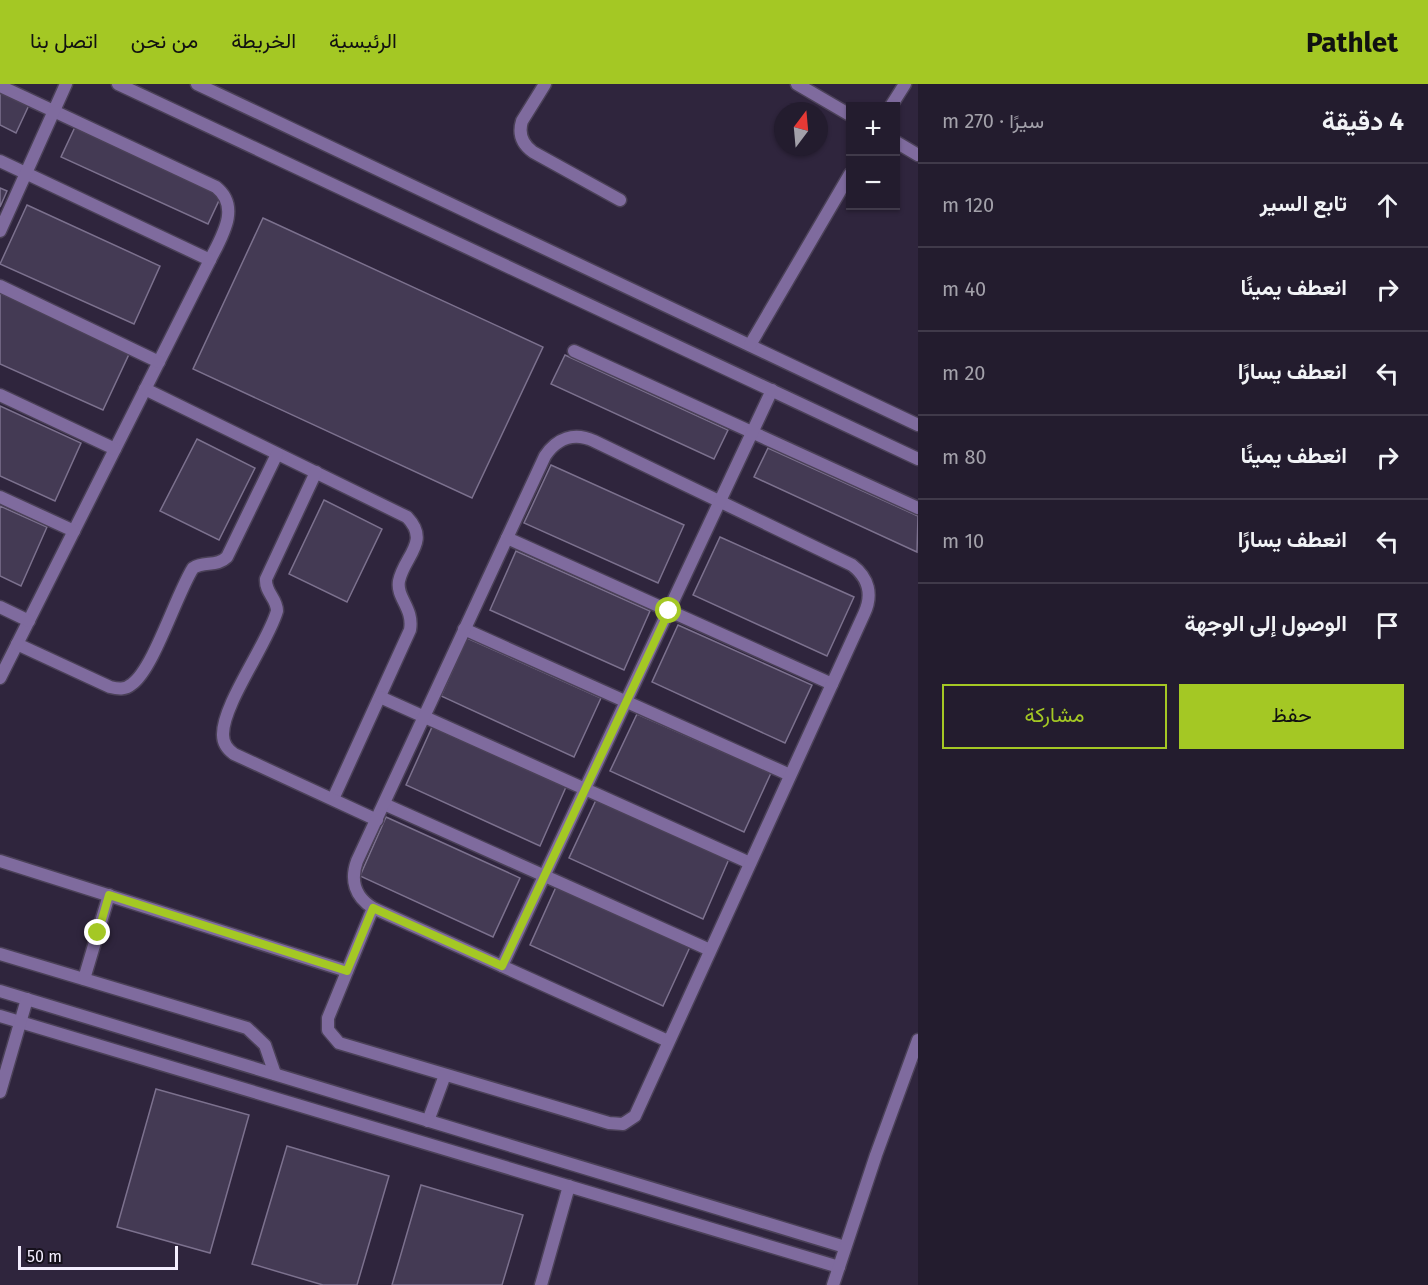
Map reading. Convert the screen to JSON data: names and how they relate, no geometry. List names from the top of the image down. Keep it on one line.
{"scale_bar":"50 m","north":"top","page":{"header":"Pathlet","nav":["الرئيسية","الخريطة","من نحن","اتصل بنا"],"heading":["4 دقيقة","سيرًا · 270 m"],"map_buttons":["+","−"],"list":[["تابع السير","120 m"],["انعطف يمينًا","40 m"],["انعطف يسارًا","20 m"],["انعطف يمينًا","80 m"],["انعطف يسارًا","10 m"],"الوصول إلى الوجهة"],"buttons":["حفظ","مشاركة"],"scale":"50 m"}}
